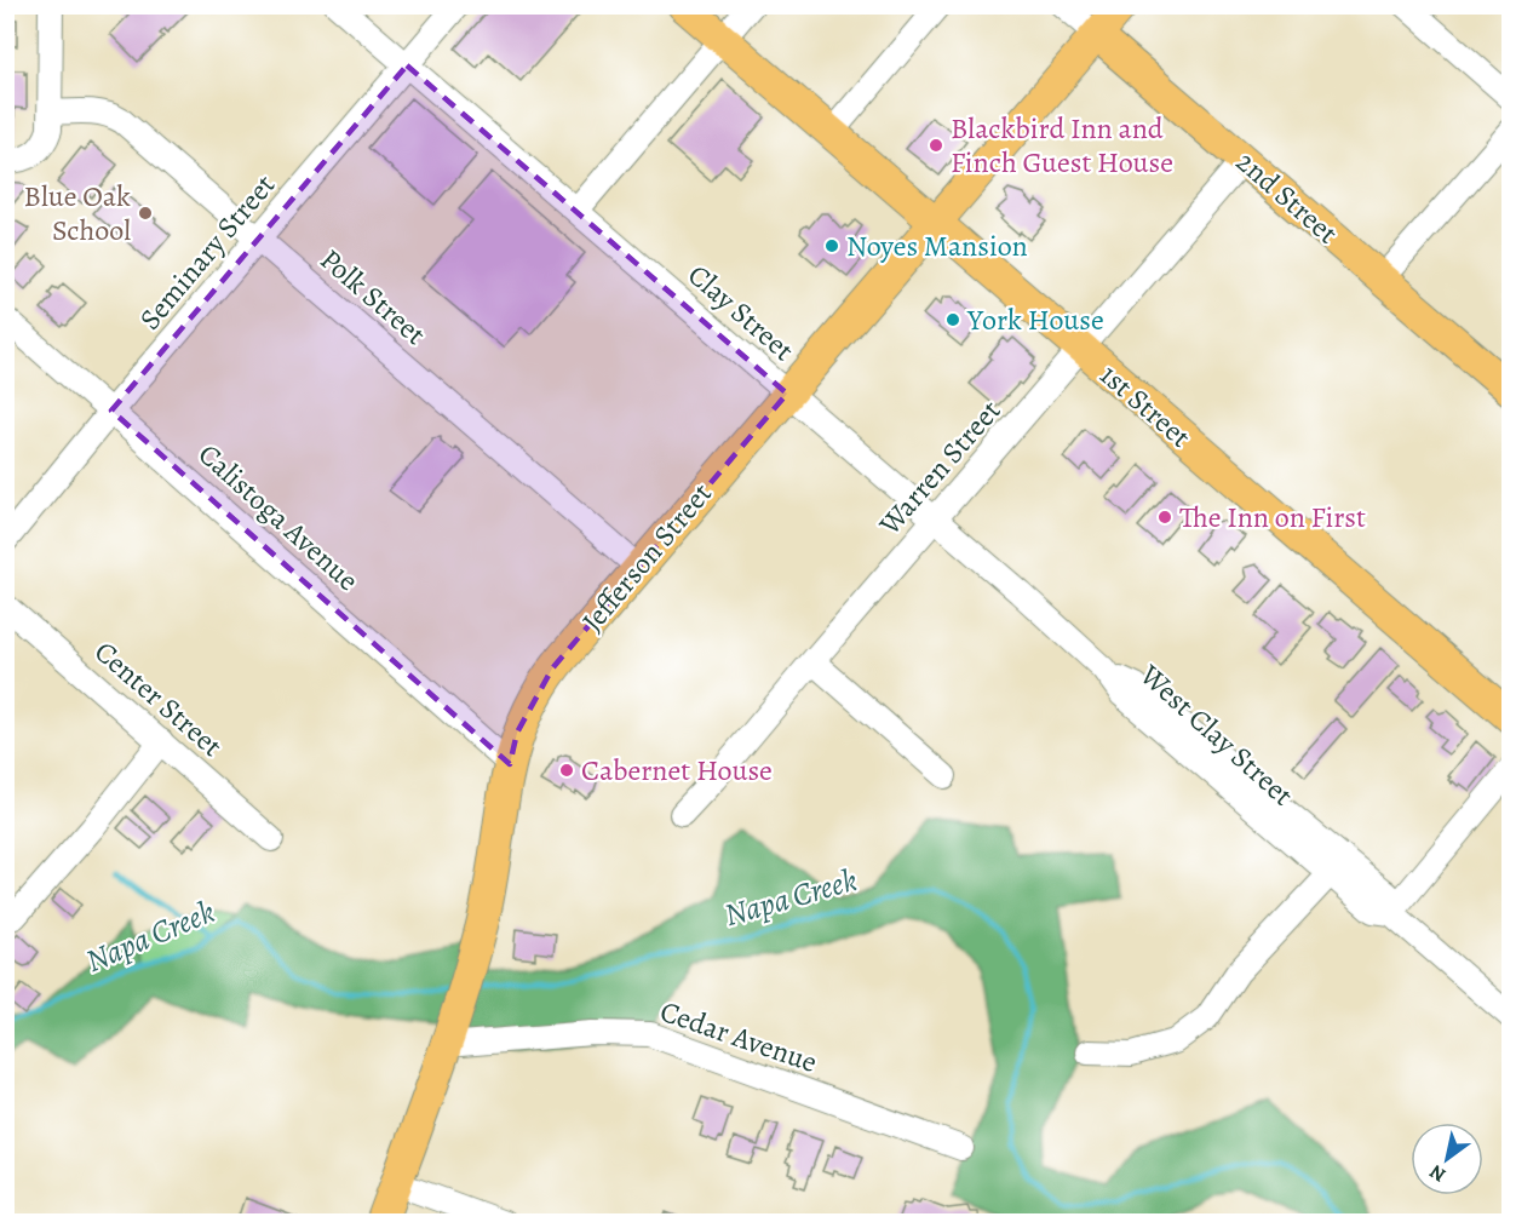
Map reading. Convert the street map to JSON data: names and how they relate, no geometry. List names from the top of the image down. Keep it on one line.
{"streets":{"main road":["2nd Street","1st Street","Jefferson Street"],"street":["Seminary Street","Polk Street","Clay Street","Warren Street","Calistoga Avenue","Center Street","West Clay Street","Cedar Avenue"]},"crossings":[["2nd Street","Warren Street"],["2nd Street","Jefferson Street"],["Seminary Street","Polk Street"],["Seminary Street","Clay Street"],["Seminary Street","Calistoga Avenue"],["Polk Street","Jefferson Street"],["Clay Street","Warren Street"],["Clay Street","Jefferson Street"],["Clay Street","West Clay Street"],["1st Street","Warren Street"],["1st Street","Jefferson Street"],["Calistoga Avenue","Jefferson Street"],["Jefferson Street","Cedar Avenue"]],"water":["Napa Creek"],"places":["Blackbird Inn and Finch Guest House","Blue Oak School","Noyes Mansion","York House","The Inn on First","Cabernet House"],"north":"bottom left"}
